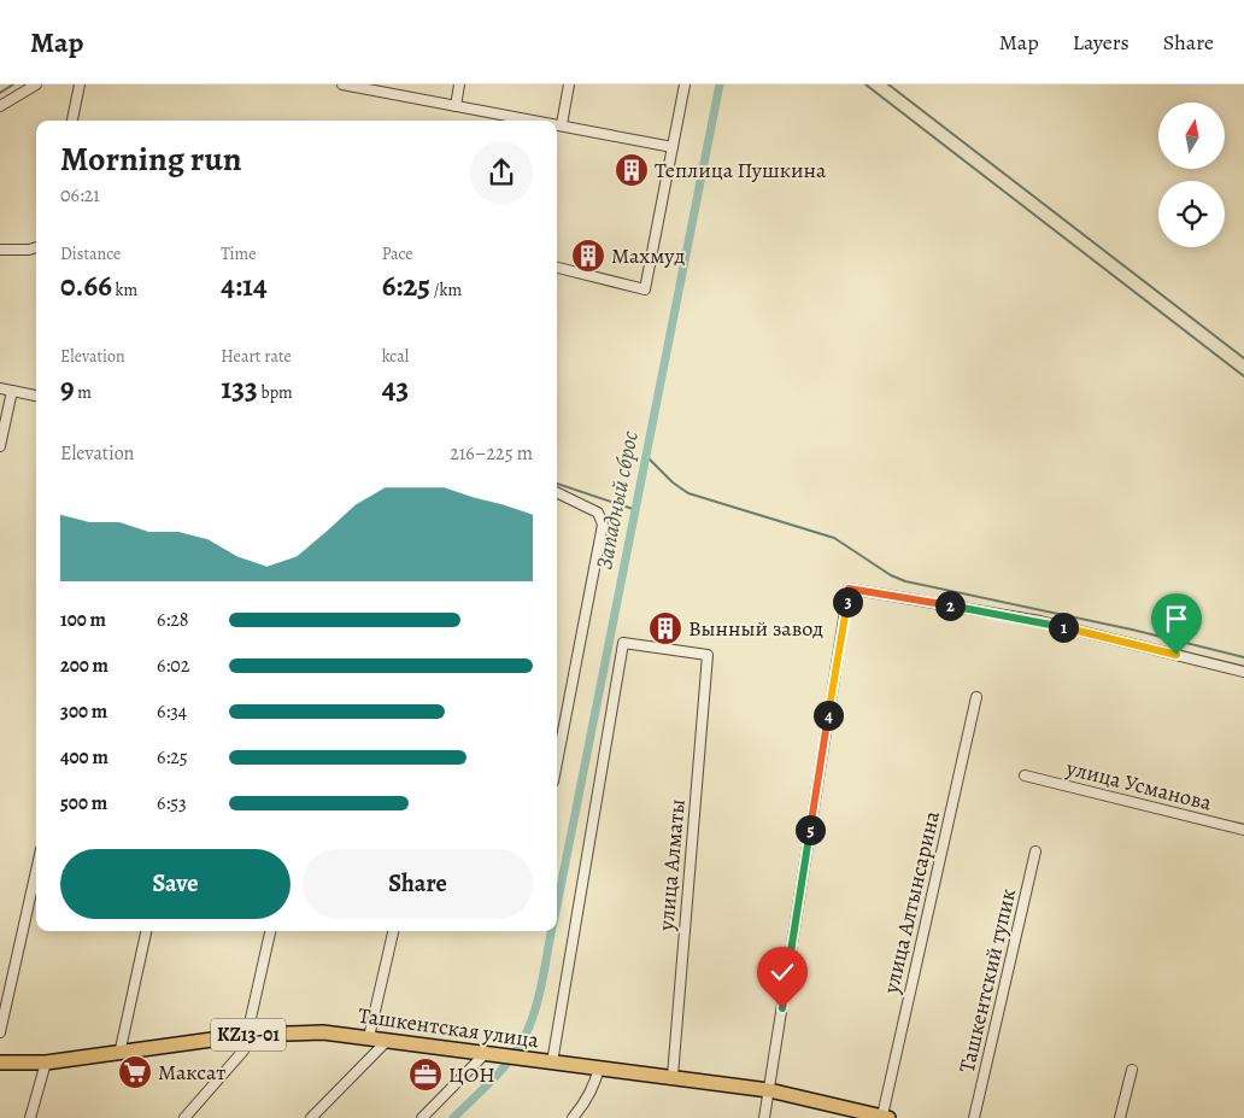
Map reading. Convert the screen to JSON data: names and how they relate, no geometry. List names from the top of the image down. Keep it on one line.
{"streets":{"main road":["Ташкентская улица","KZ13-01"],"street":["улица Усманова","улица Алматы","улица Алтынсарина","Ташкентский тупик"]},"crossings":[["улица Алматы","Ташкентская улица"],["улица Алтынсарина","Ташкентская улица"]],"water":["Западный сброс"],"places":{"building":["Теплица Пушкина","Махмуд","Вынный завод"],"supermarket":["Максат"],"office":["ЦОН"]},"north":"top","page":{"header":"Map","nav":["Map","Layers","Share"],"heading":["Morning run","06:21"],"stats":[["Distance","0.66 km"],["Time","4:14"],["Pace","6:25 /km"],["Elevation","9 m"],["Heart rate","133 bpm"],["kcal","43"]],"chart":["Elevation","216–225 m"],"pins":["3","2","1","4","5"],"list":[{"name":"100 m","note":"6:28"},{"name":"200 m","note":"6:02"},{"name":"300 m","note":"6:34"},{"name":"400 m","note":"6:25"},{"name":"500 m","note":"6:53"}],"buttons":["Save","Share"]}}
